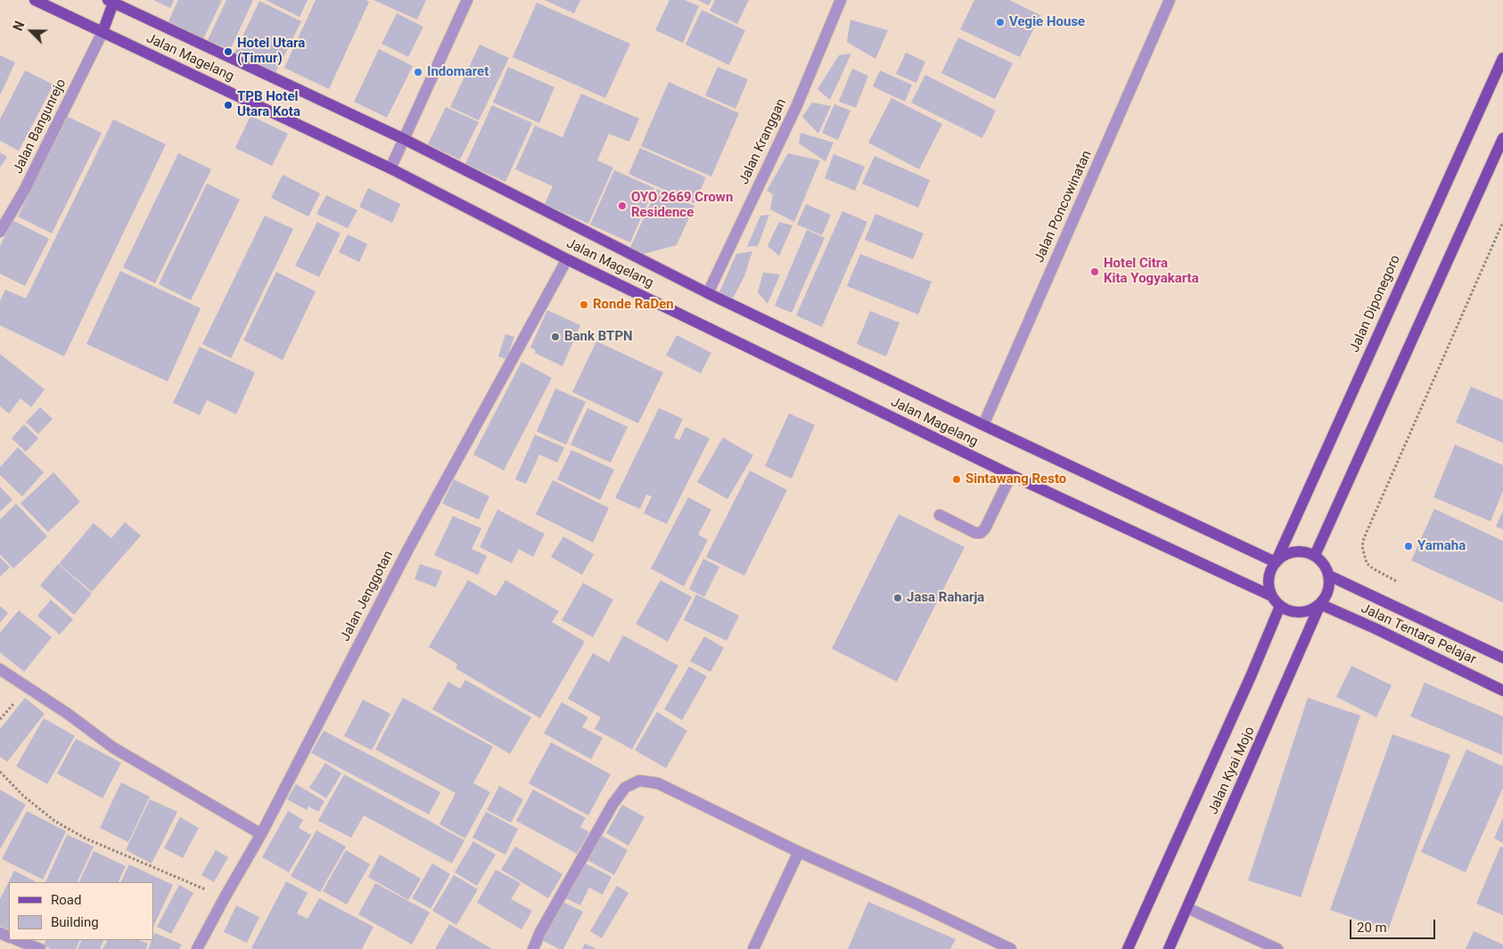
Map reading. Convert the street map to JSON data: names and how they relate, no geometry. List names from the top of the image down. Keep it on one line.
{"streets":{"main road":["Jalan Magelang","Jalan Diponegoro","Jalan Tentara Pelajar","Jalan Kyai Mojo"],"street":["Jalan Bangunrejo","Jalan Kranggan","Jalan Poncowinatan","Jalan Jenggotan"]},"crossings":[["Jalan Magelang","Jalan Bangunrejo"],["Jalan Magelang","Jalan Kranggan"],["Jalan Magelang","Jalan Poncowinatan"],["Jalan Magelang","Jalan Diponegoro"],["Jalan Magelang","Jalan Jenggotan"],["Jalan Magelang","Jalan Tentara Pelajar"],["Jalan Magelang","Jalan Kyai Mojo"],["Jalan Diponegoro","Jalan Tentara Pelajar"],["Jalan Diponegoro","Jalan Kyai Mojo"],["Jalan Tentara Pelajar","Jalan Kyai Mojo"]],"places":["Vegie House","Hotel Utara (Timur)","Indomaret","TPB Hotel Utara Kota","OYO 2669 Crown Residence","Hotel Citra Kita Yogyakarta","Ronde RaDen","Bank BTPN","Sintawang Resto","Yamaha","Jasa Raharja"],"legend":["Road","Building"],"scale_bar":"20 m","north":"top left"}
